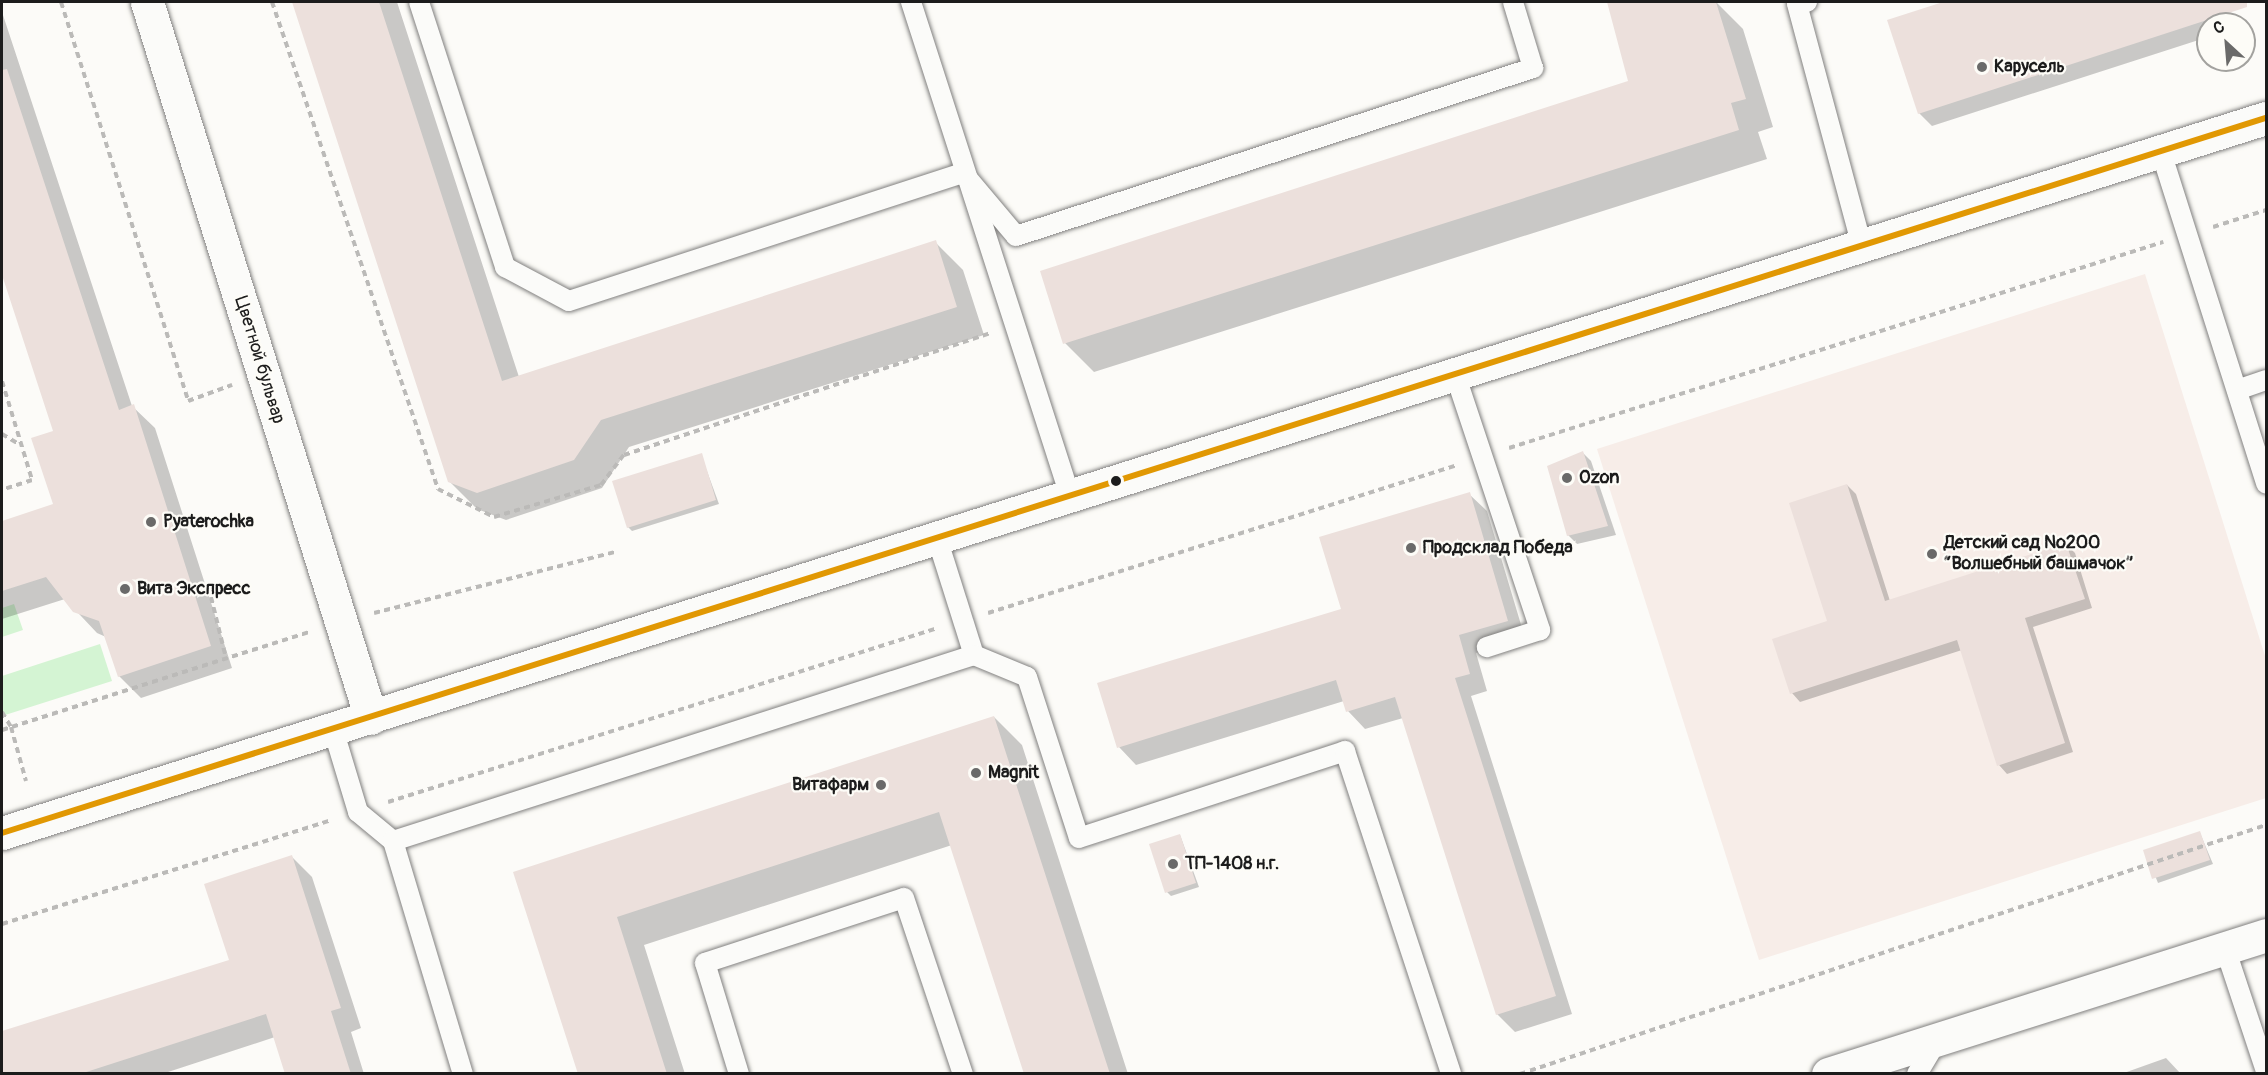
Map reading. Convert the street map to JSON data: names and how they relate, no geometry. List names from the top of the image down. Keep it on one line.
{"streets":{"main road":["Цветной бульвар"]},"places":["Карусель","Ozon","Pyaterochka","Продсклад Победа","Детский сад №200 “Волшебный башмачок”","Вита Экспресс","Magnit","Витафарм","ТП-1408 н.г."],"north":"top left"}
